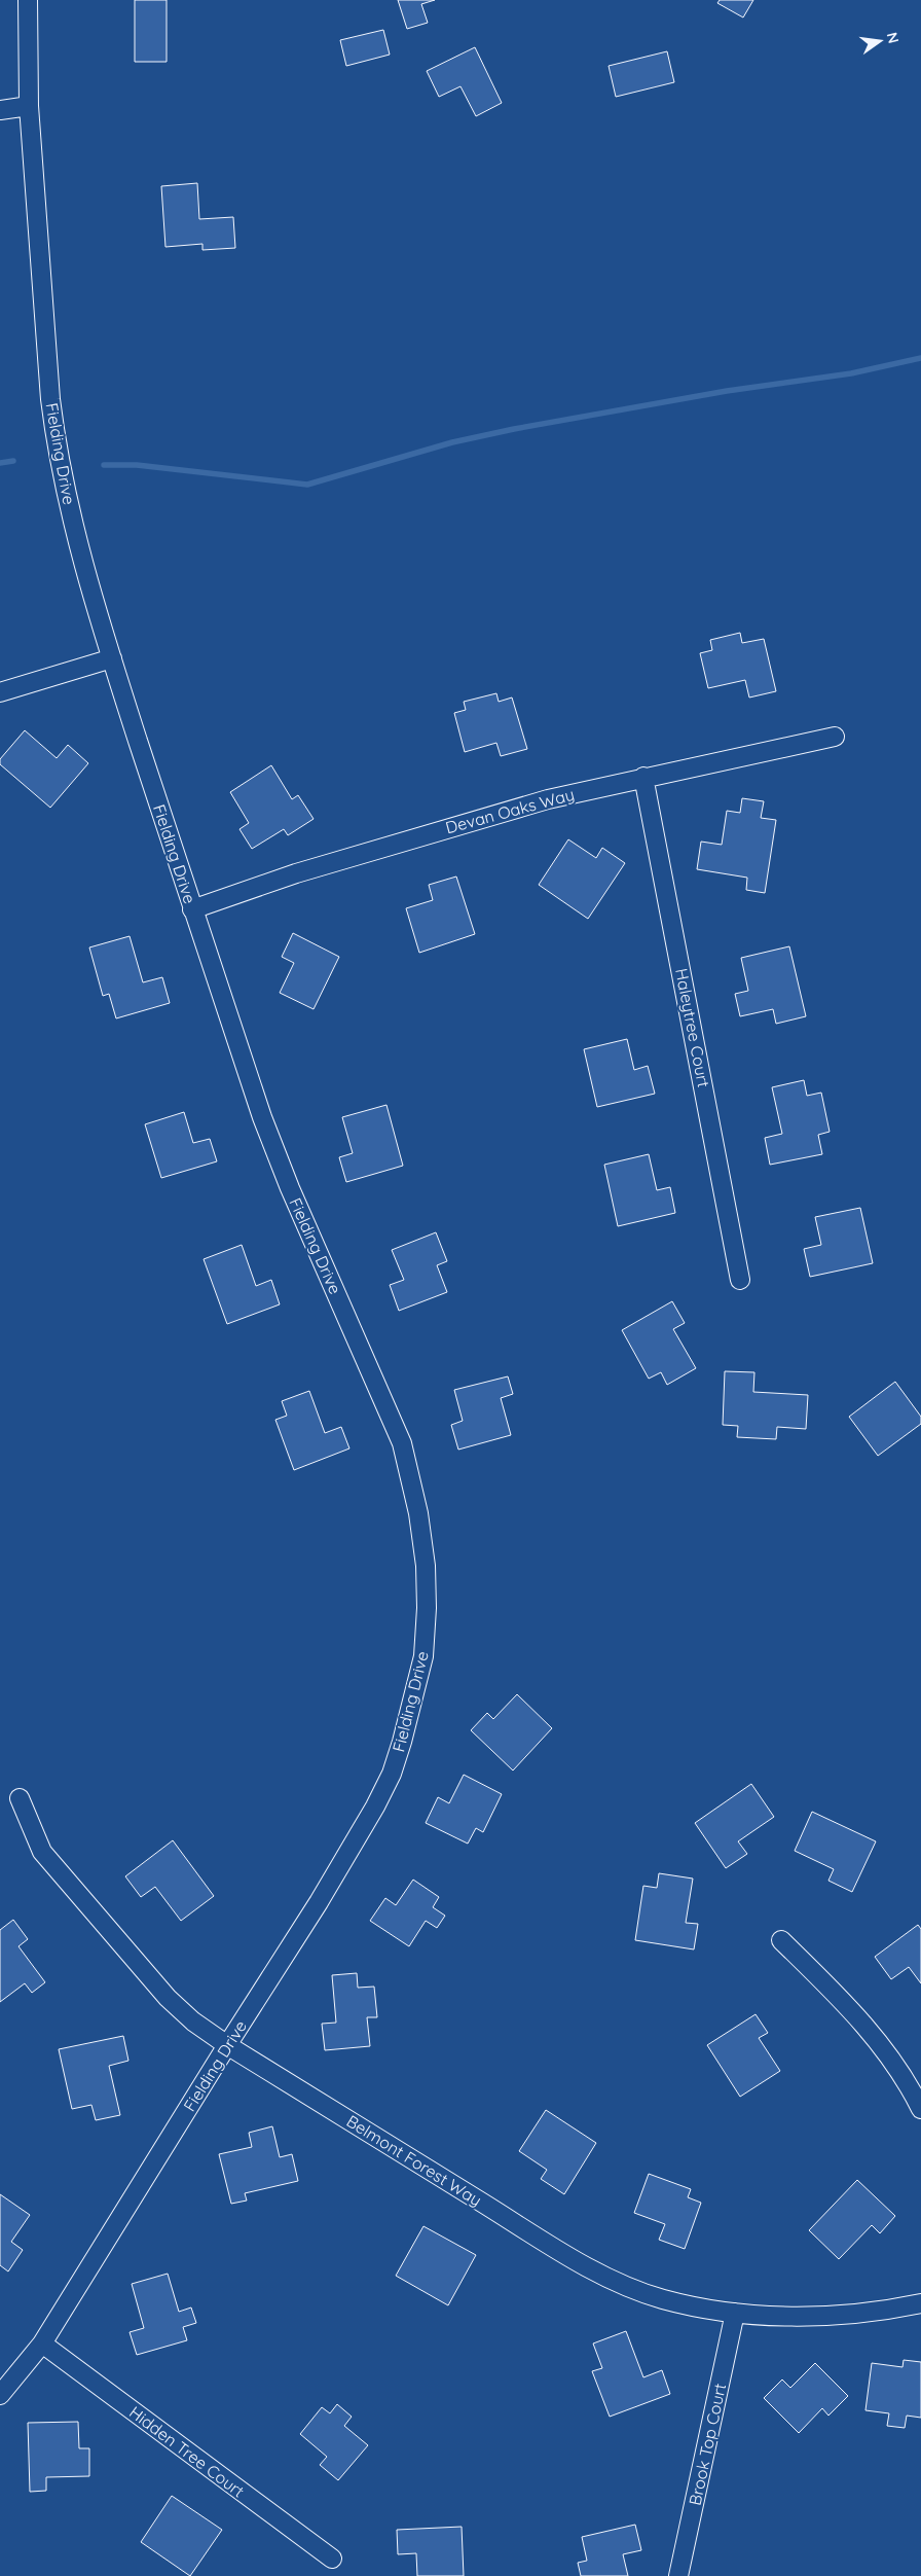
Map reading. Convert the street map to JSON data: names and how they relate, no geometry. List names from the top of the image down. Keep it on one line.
{"streets":{"street":["Fielding Drive","Devan Oaks Way","Haleytree Court","Belmont Forest Way","Brook Top Court","Hidden Tree Court"]},"crossings":[["Fielding Drive","Devan Oaks Way"],["Fielding Drive","Belmont Forest Way"],["Fielding Drive","Hidden Tree Court"],["Devan Oaks Way","Haleytree Court"],["Belmont Forest Way","Brook Top Court"]],"north":"right"}
